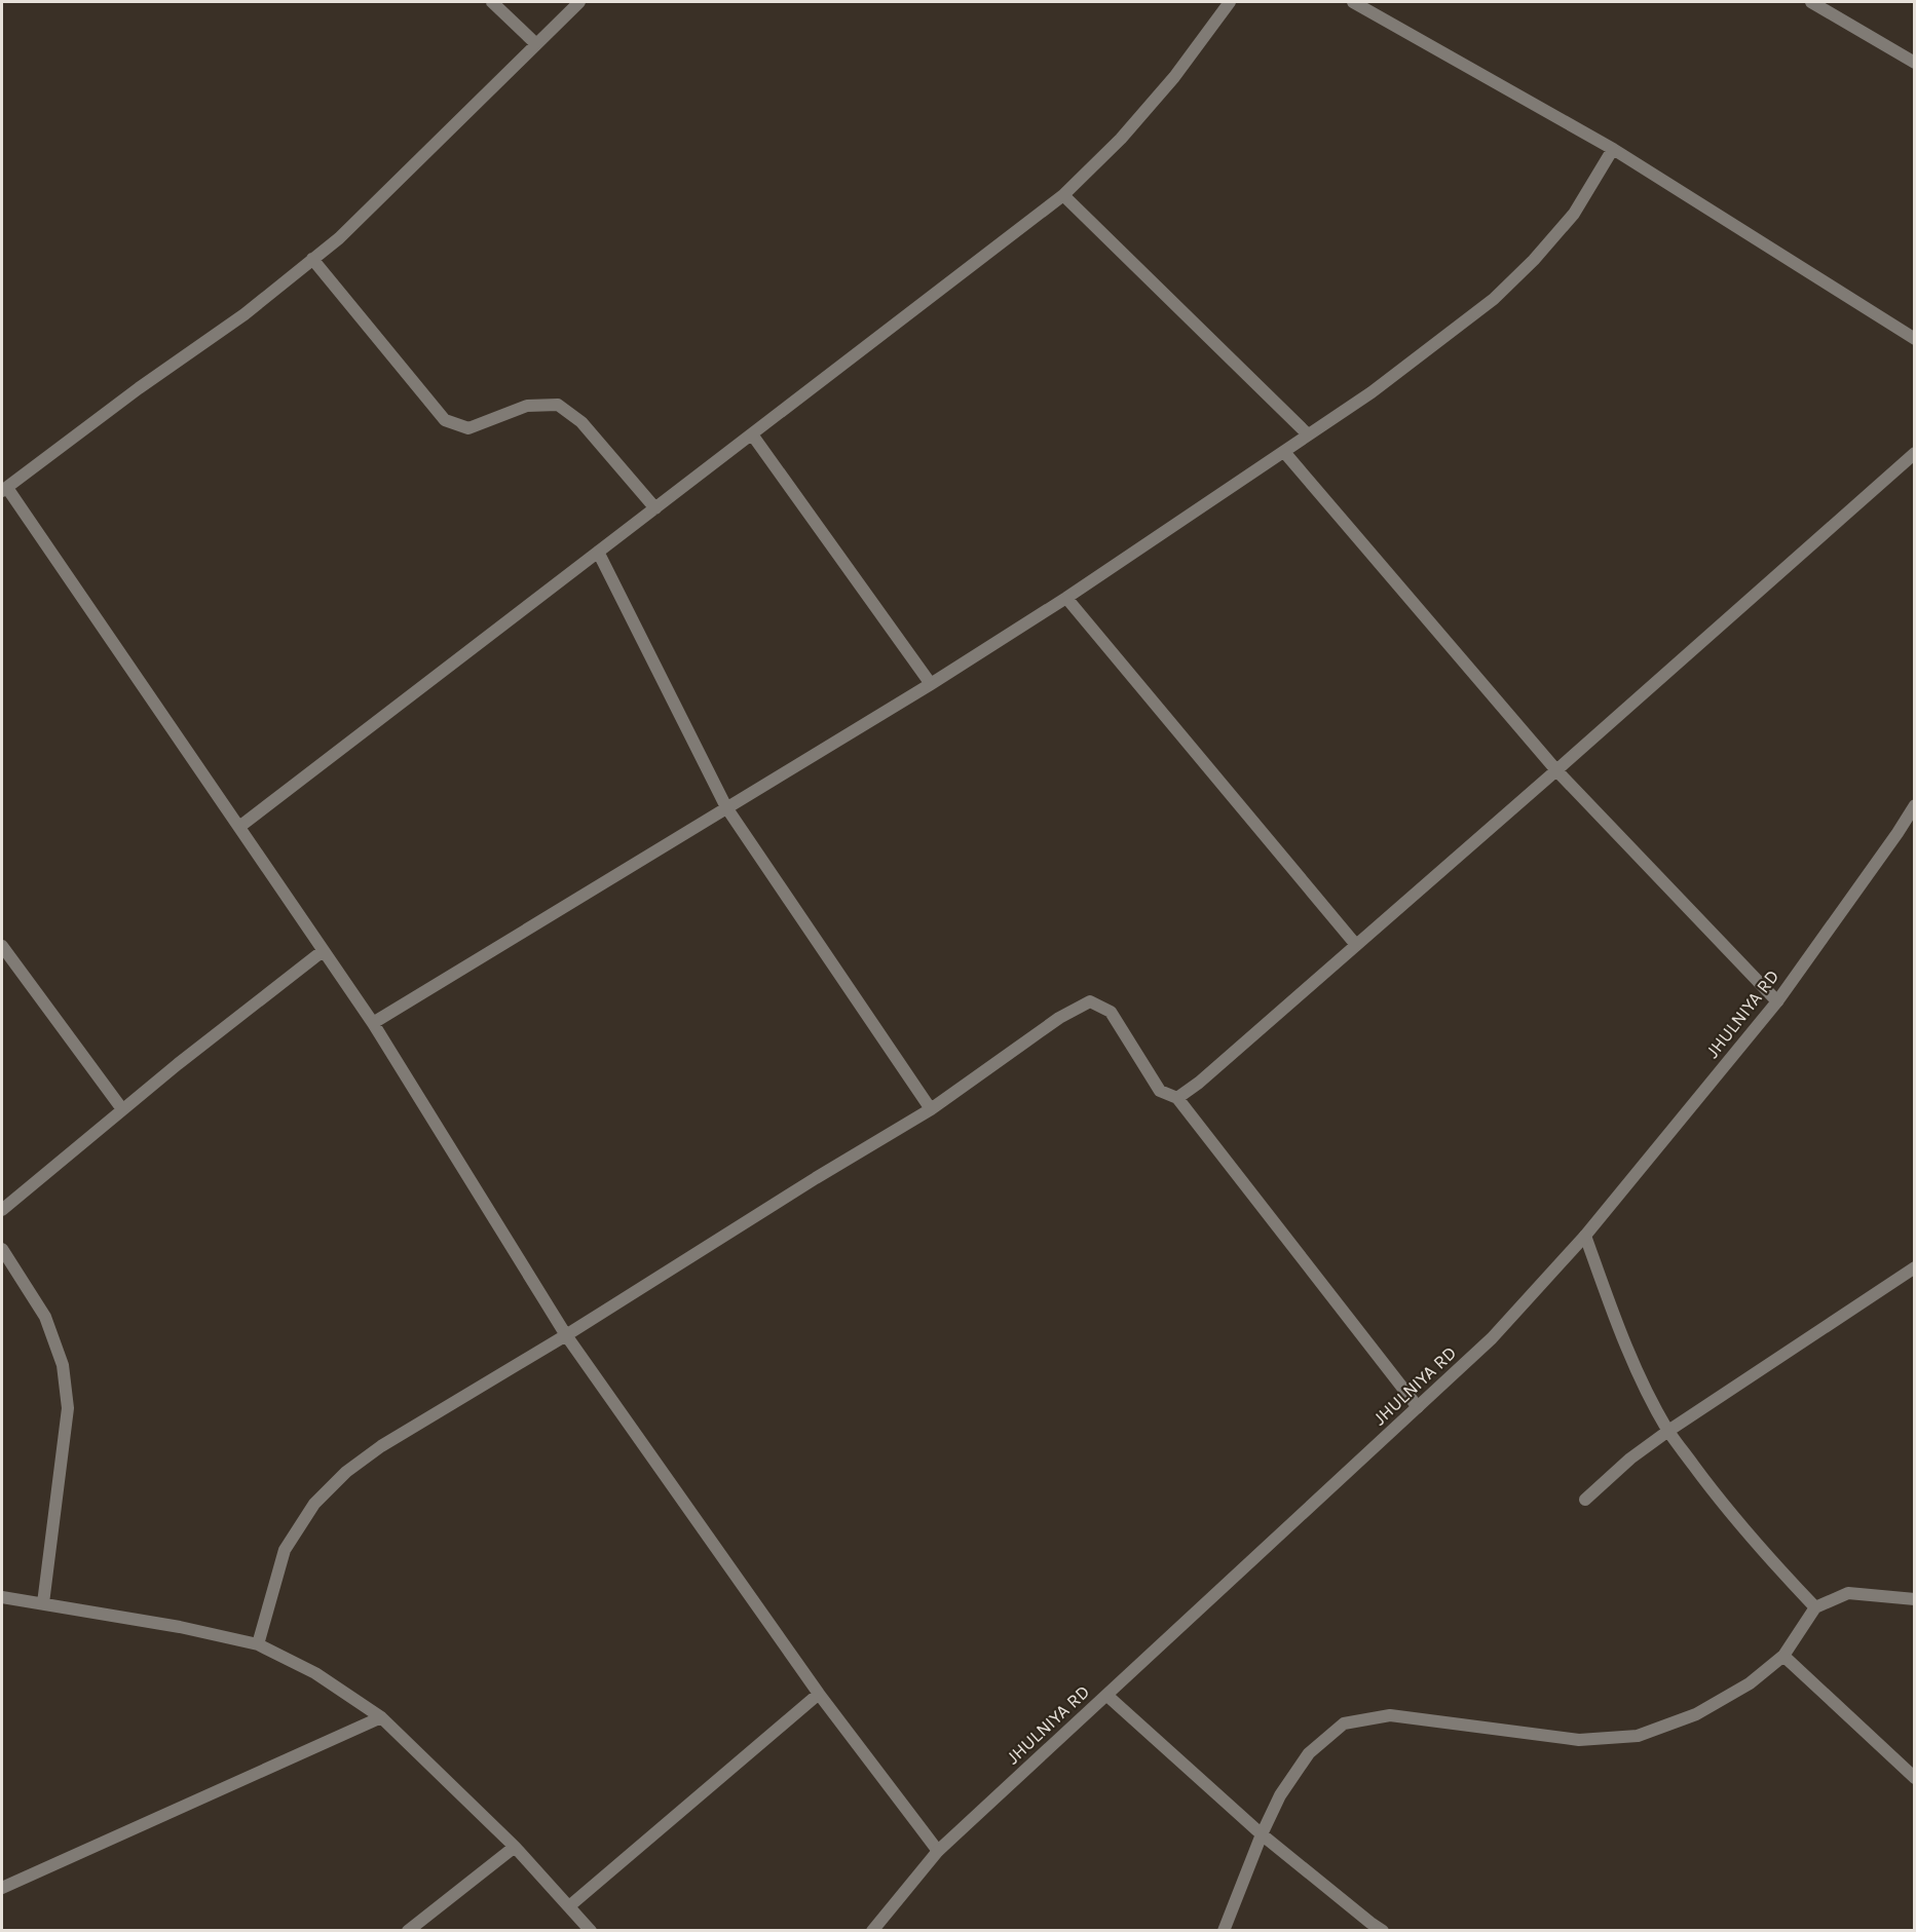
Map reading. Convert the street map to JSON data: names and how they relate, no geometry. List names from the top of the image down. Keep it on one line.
{"streets":{"street":["JHULNIYA RD"]}}
